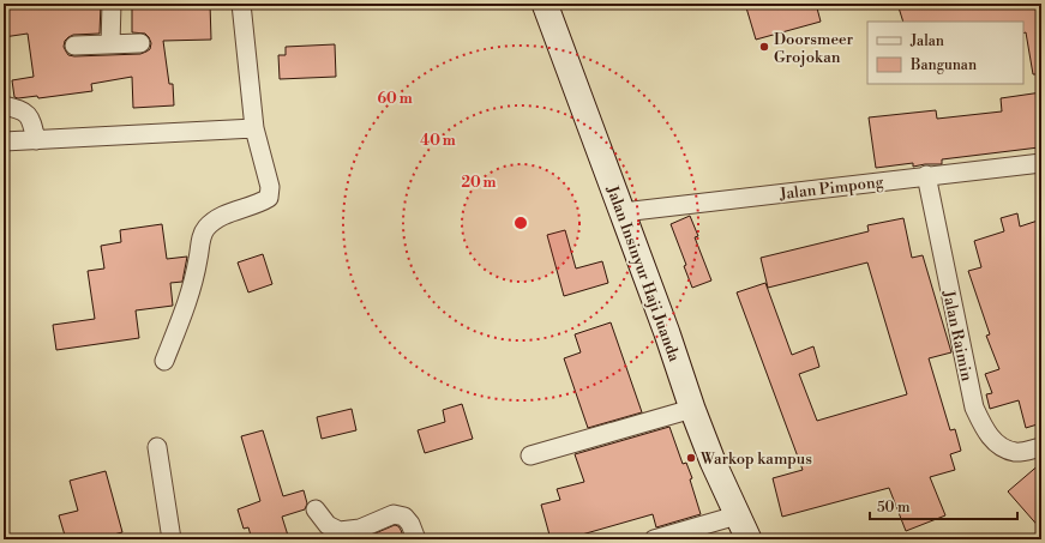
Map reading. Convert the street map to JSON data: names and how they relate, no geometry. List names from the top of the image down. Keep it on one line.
{"streets":{"street":["Jalan Pimpong","Jalan Insinyur Haji Juanda","Jalan Raimin"]},"crossings":[["Jalan Pimpong","Jalan Insinyur Haji Juanda"],["Jalan Pimpong","Jalan Raimin"]],"places":["Doorsmeer Grojokan","Warkop kampus"],"legend":["Jalan","Bangunan"],"scale_bar":"50 m","rings":["60 m","40 m","20 m"]}
